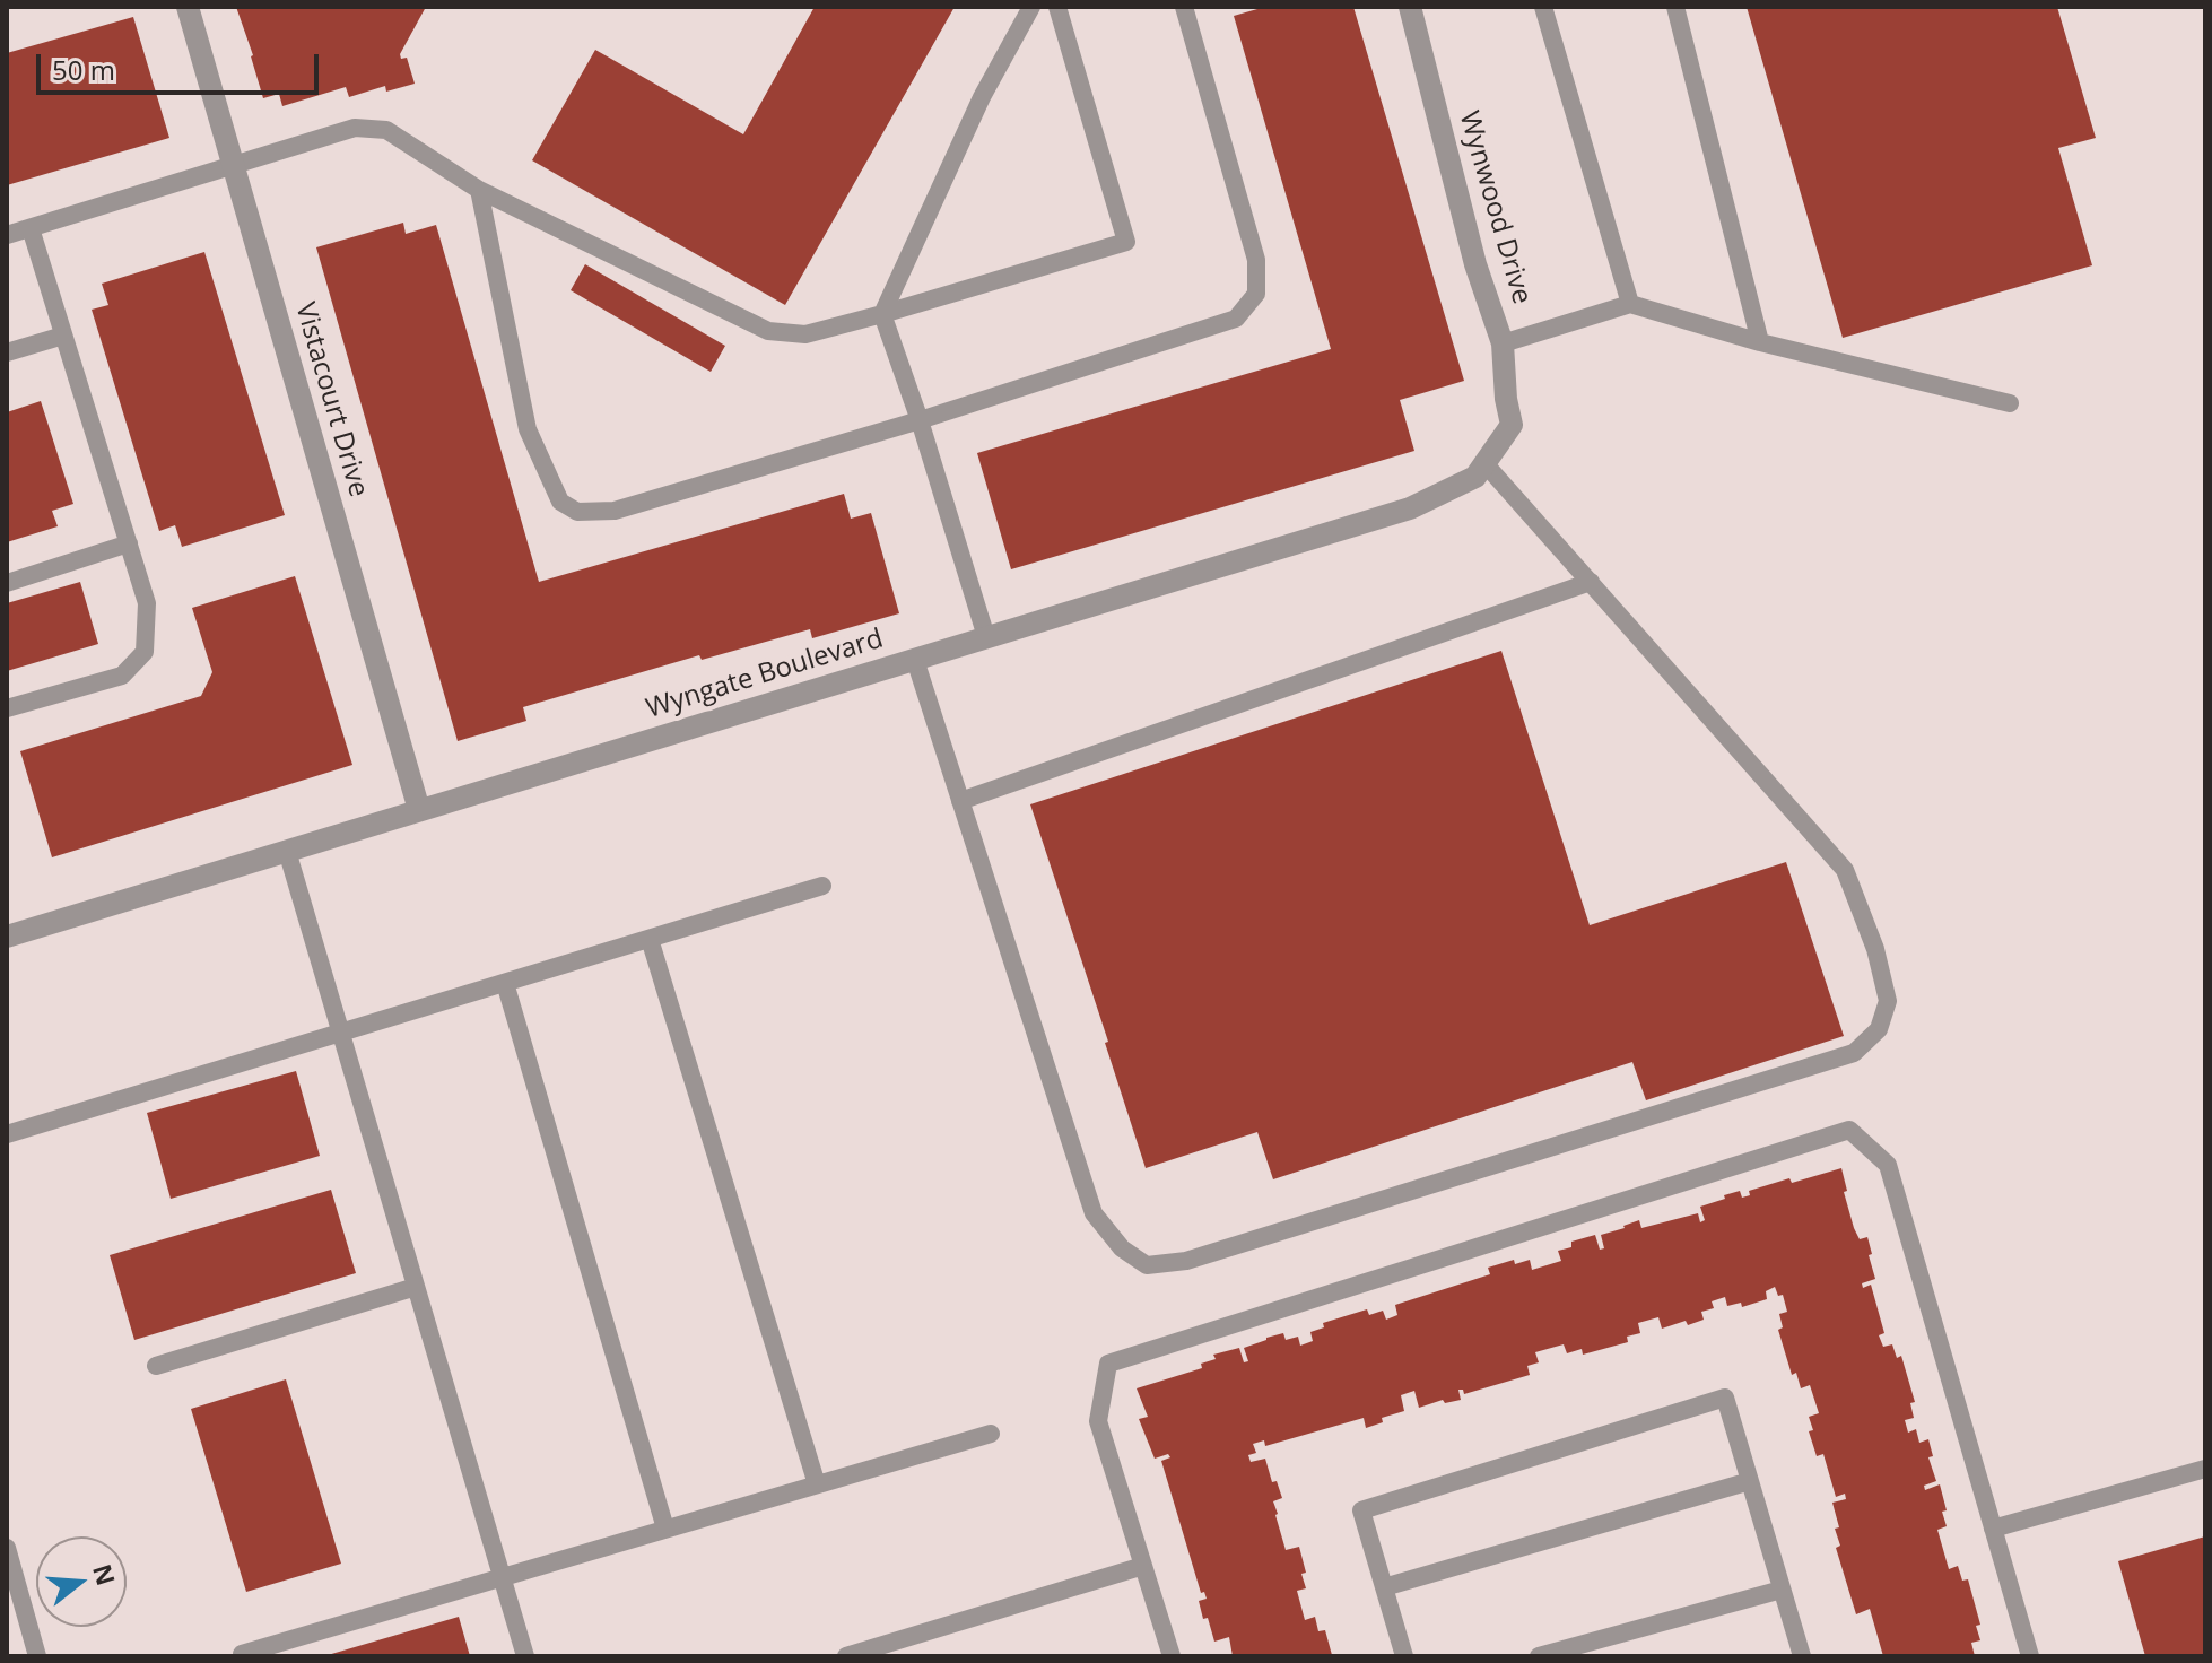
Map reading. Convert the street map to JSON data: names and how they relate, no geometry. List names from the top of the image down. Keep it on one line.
{"streets":{"street":["Wynwood Drive","Vistacourt Drive","Wyngate Boulevard"]},"crossings":[["Wynwood Drive","Wyngate Boulevard"],["Vistacourt Drive","Wyngate Boulevard"]],"scale_bar":"50 m","north":"right"}
